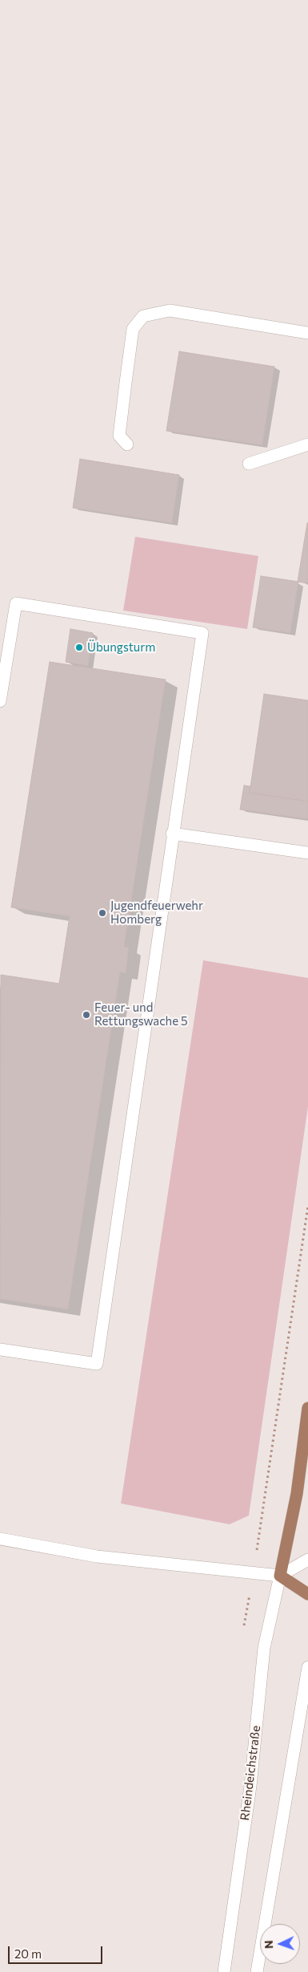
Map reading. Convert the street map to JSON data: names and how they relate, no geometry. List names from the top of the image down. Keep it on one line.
{"streets":{"main road":["Rheindeichstraße"]},"places":["Übungsturm","Jugendfeuerwehr Homberg","Feuer- und Rettungswache 5"],"scale_bar":"20 m","north":"left"}
